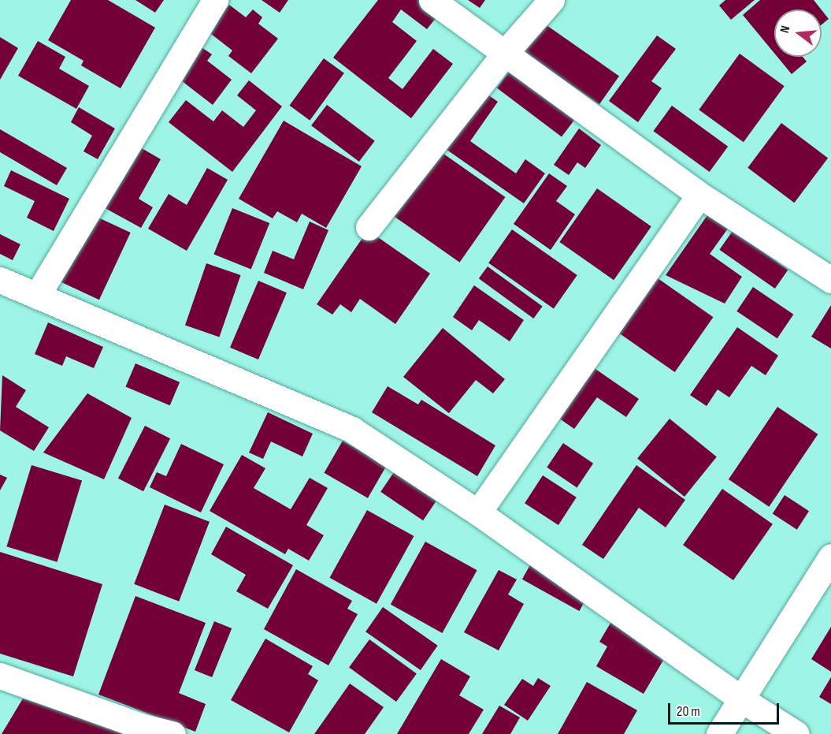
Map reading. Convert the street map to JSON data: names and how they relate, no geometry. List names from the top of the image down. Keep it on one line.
{"scale_bar":"20 m","north":"left"}
